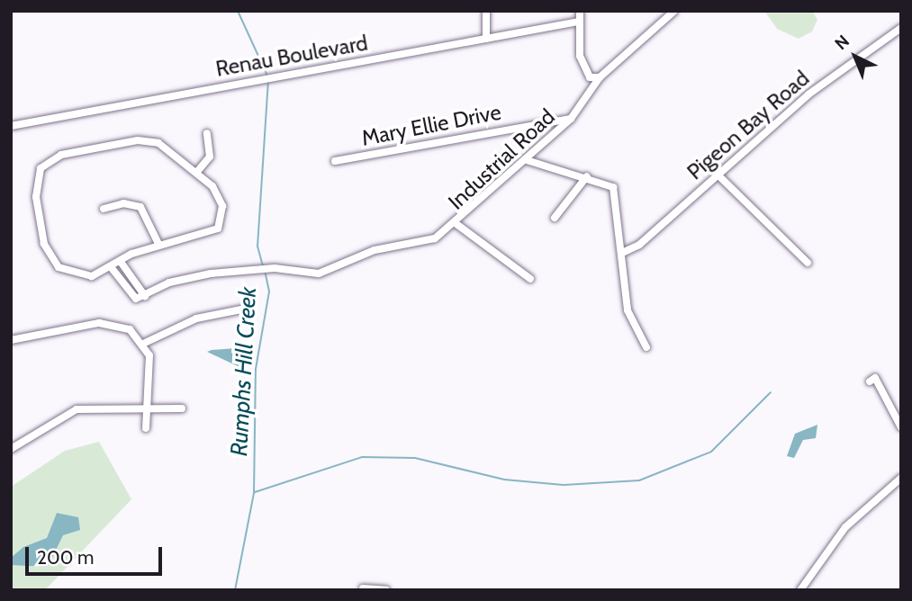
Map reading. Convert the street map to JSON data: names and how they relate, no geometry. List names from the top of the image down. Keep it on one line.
{"streets":{"street":["Renau Boulevard","Mary Ellie Drive","Pigeon Bay Road","Industrial Road"]},"crossings":[["Mary Ellie Drive","Industrial Road"]],"water":["Rumphs Hill Creek"],"scale_bar":"200 m","north":"top left"}
